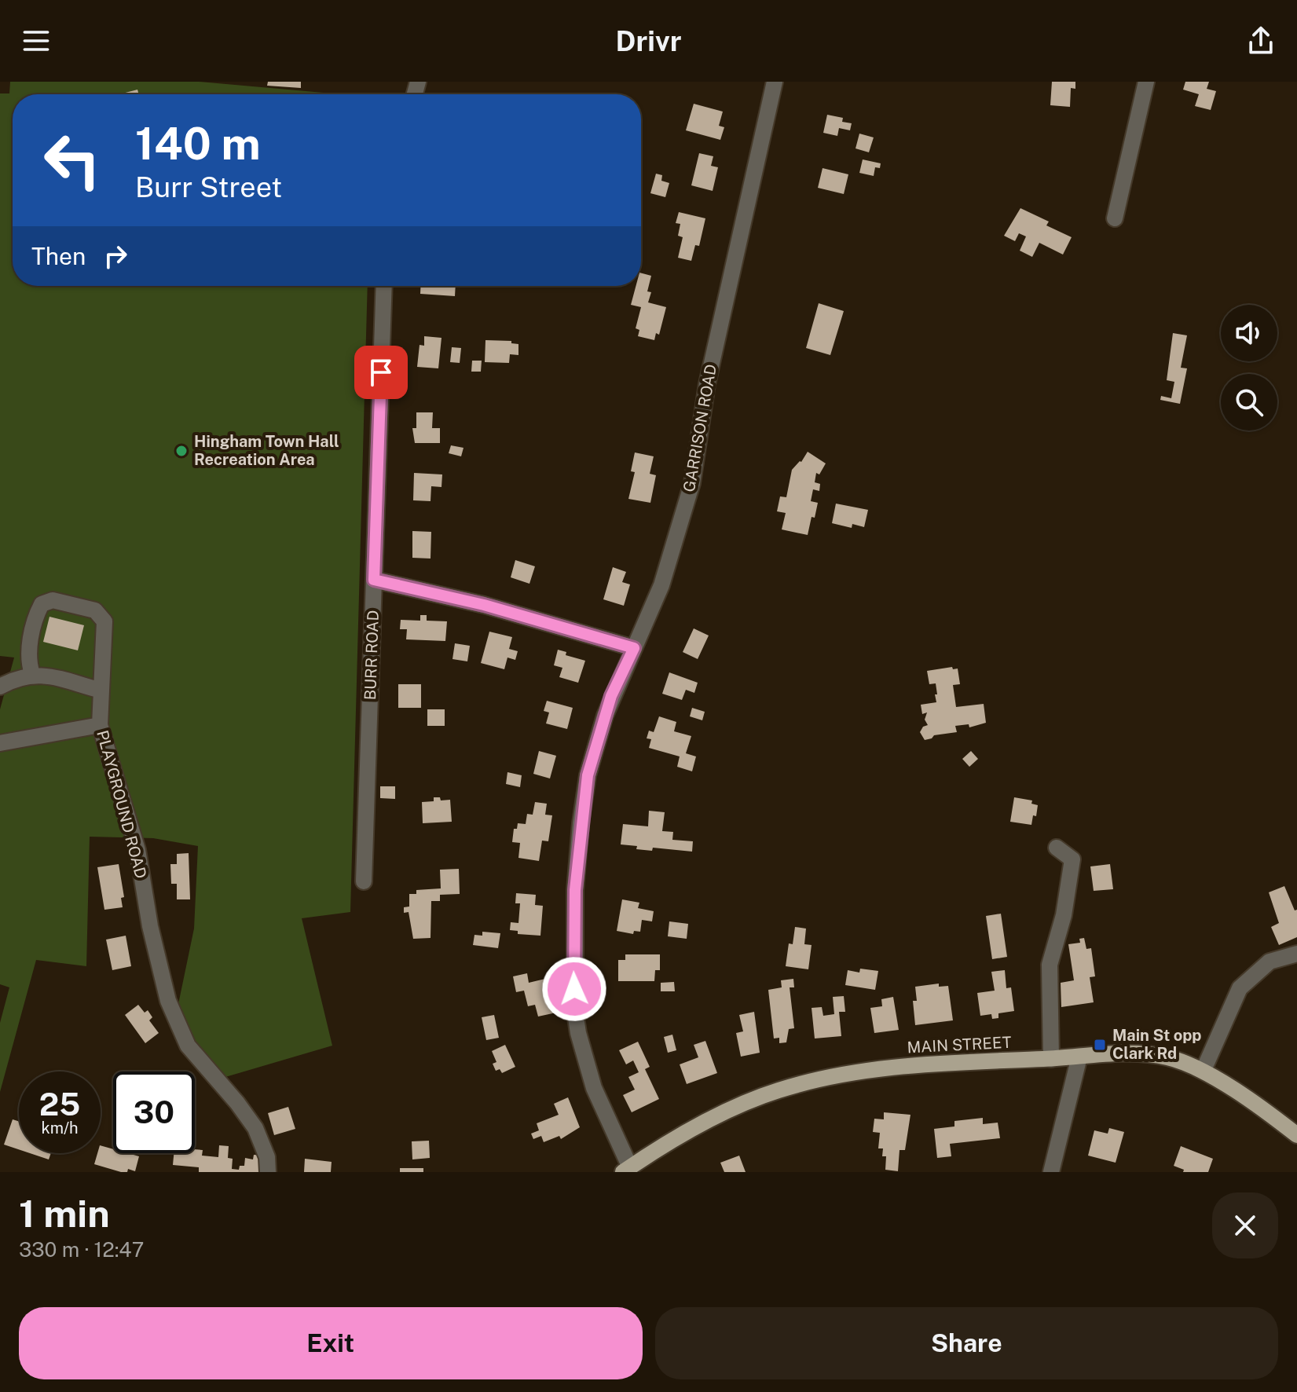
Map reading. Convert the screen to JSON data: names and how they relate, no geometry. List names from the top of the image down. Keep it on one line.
{"streets":{"main road":["MAIN STREET"],"street":["GARRISON ROAD","BURR ROAD","PLAYGROUND ROAD"]},"crossings":[["GARRISON ROAD","MAIN STREET"]],"places":{"other":["Hingham Town Hall Recreation Area"],"transit":["Main St opp Clark Rd"]},"page":{"header":"Drivr","turn":["140 m","Burr Street"],"then":"Then","speed":"25 km/h","limit":"30","heading":["1 min","330 m · 12:47"],"buttons":["Exit","Share"]}}
